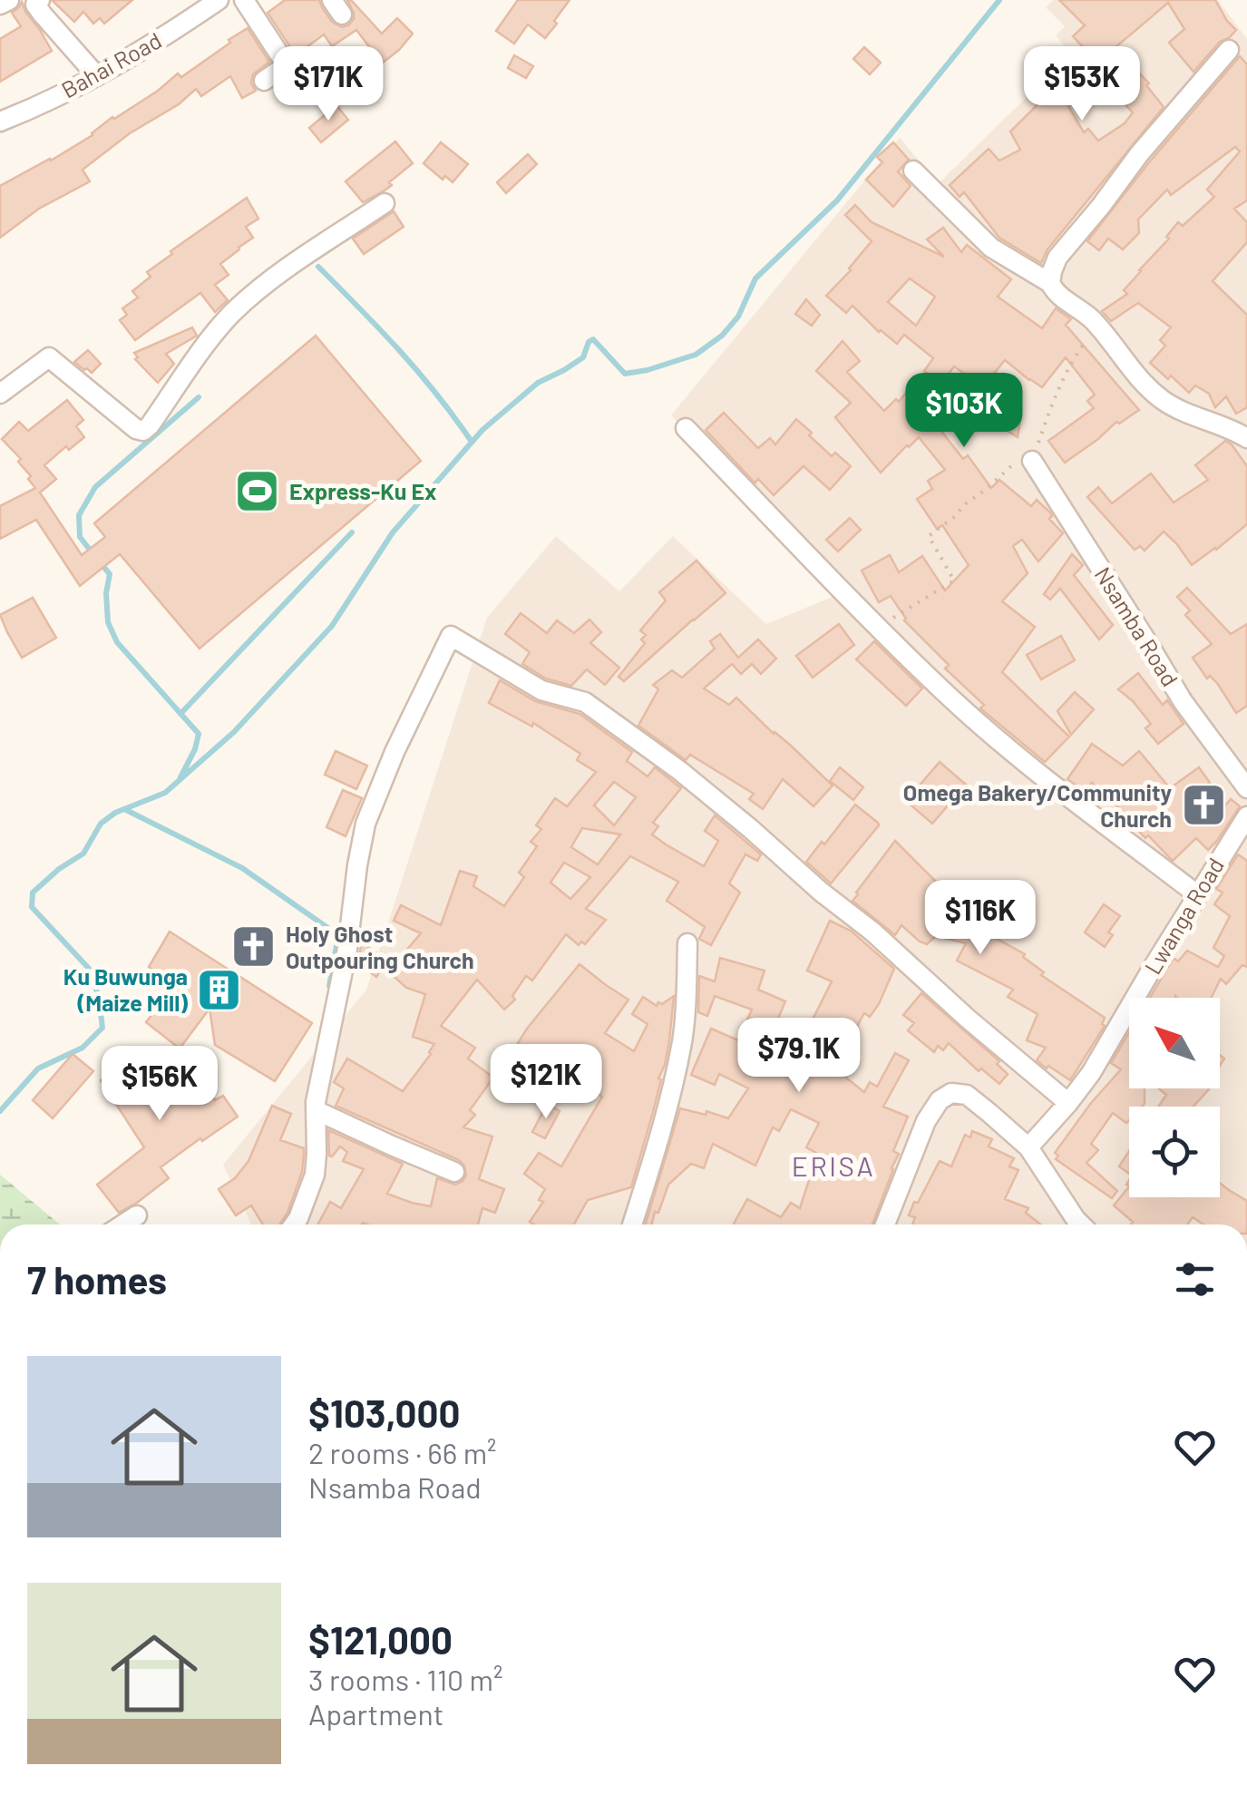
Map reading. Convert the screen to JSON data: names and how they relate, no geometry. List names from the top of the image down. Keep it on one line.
{"streets":{"street":["Bahai Road","Nsamba Road","Lwanga Road"]},"districts":["ERISA"],"places":{"sports":["Express-Ku Ex"],"church":["Omega Bakery/Community Church","Holy Ghost Outpouring Church"],"building":["Ku Buwunga (Maize Mill)"]},"north":"top left","page":{"price":["$171K","$153K","$103K","$116K","$79.1K","$121K","$156K"],"heading":"7 homes","list":[{"name":"$103,000","note":"2 rooms · 66 m² · Nsamba Road"},{"name":"$121,000","note":"3 rooms · 110 m² · Apartment"}]}}
